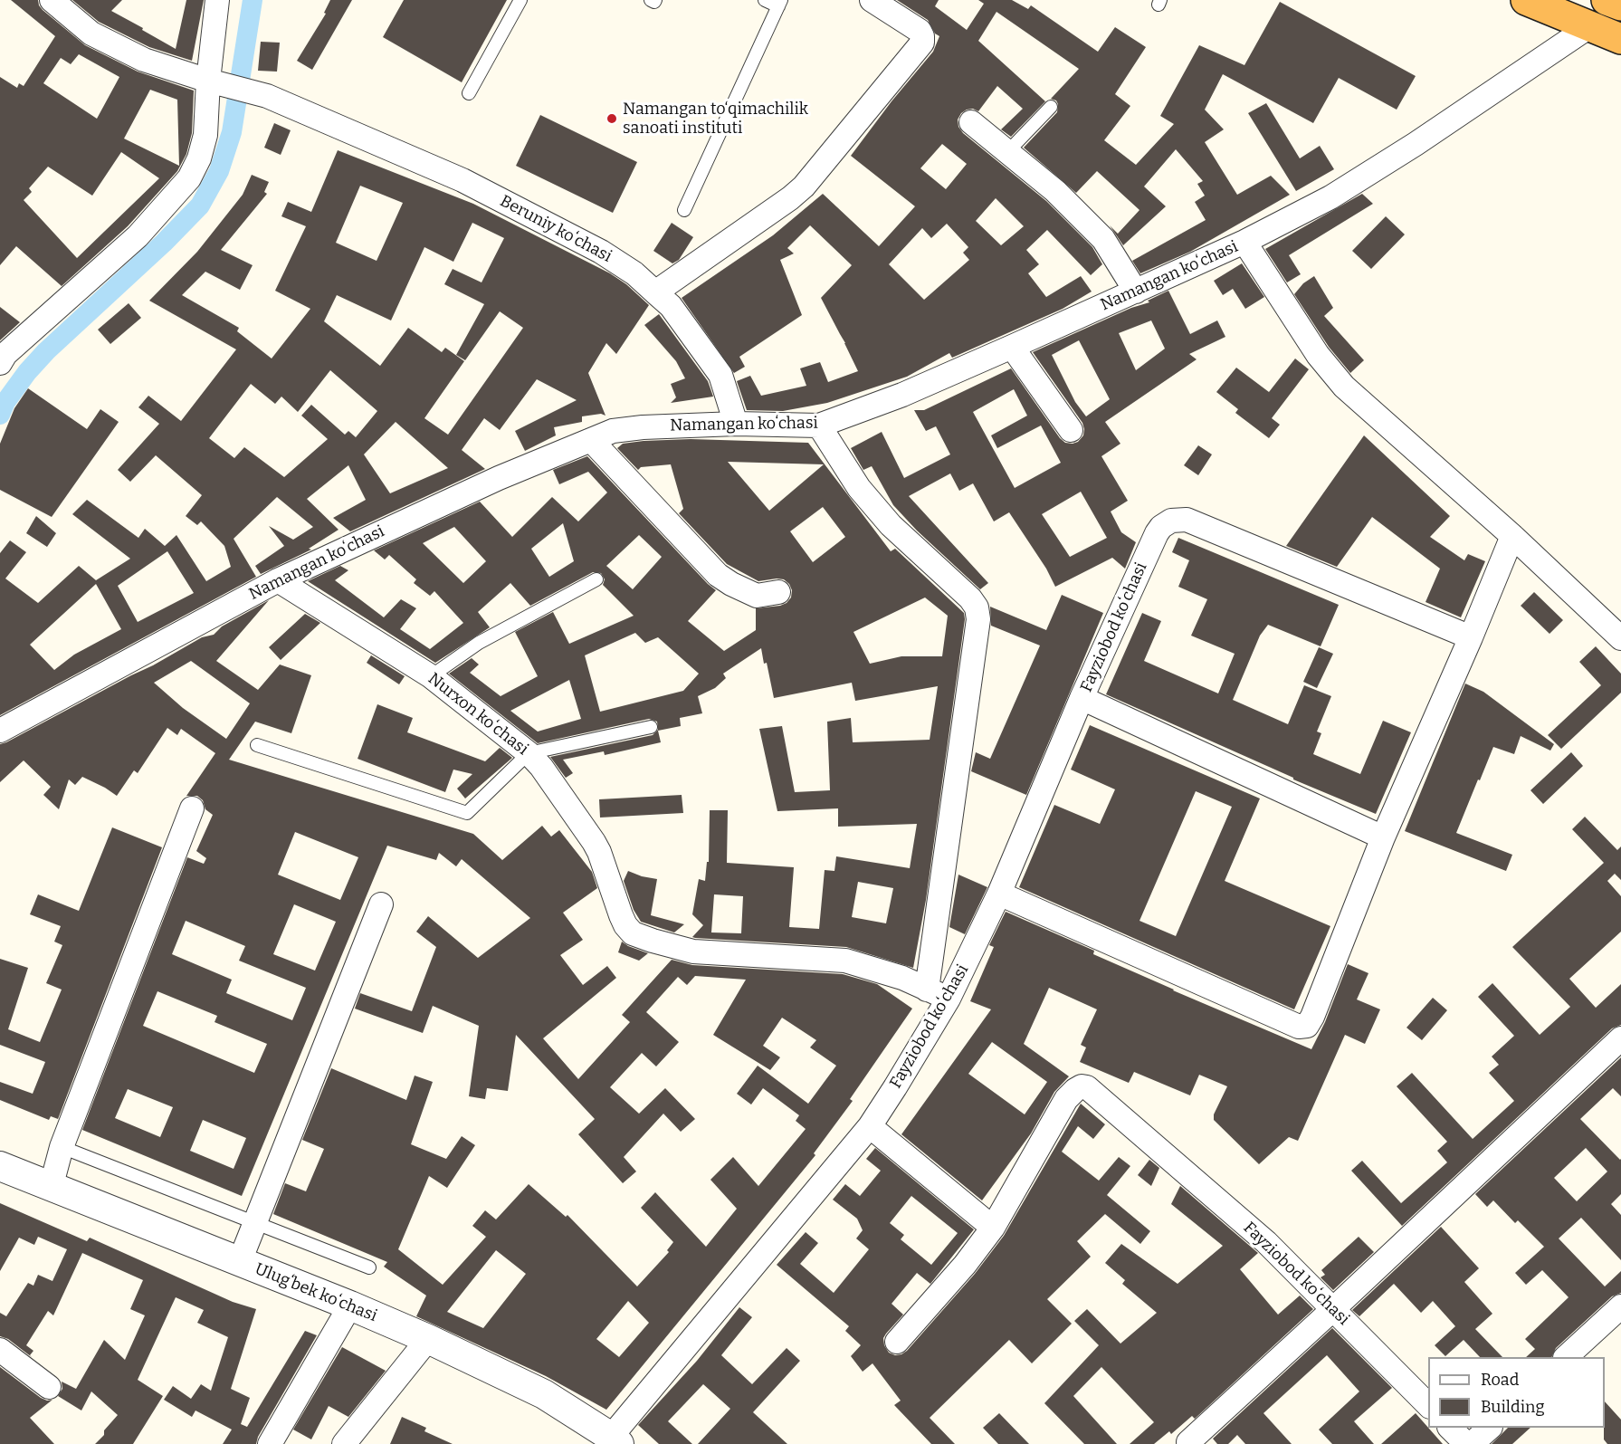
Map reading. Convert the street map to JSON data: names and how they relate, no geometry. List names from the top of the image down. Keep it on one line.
{"streets":{"street":["Beruniy koʻchasi","Namangan koʻchasi","Fayziobod koʻchasi","Nurxon koʻchasi","Ulugʻbek koʻchasi"]},"crossings":[["Beruniy koʻchasi","Namangan koʻchasi"],["Namangan koʻchasi","Nurxon koʻchasi"],["Fayziobod koʻchasi","Nurxon koʻchasi"],["Fayziobod koʻchasi","Ulugʻbek koʻchasi"]],"places":["Namangan to‘qimachilik sanoati instituti"],"legend":["Road","Building"]}
